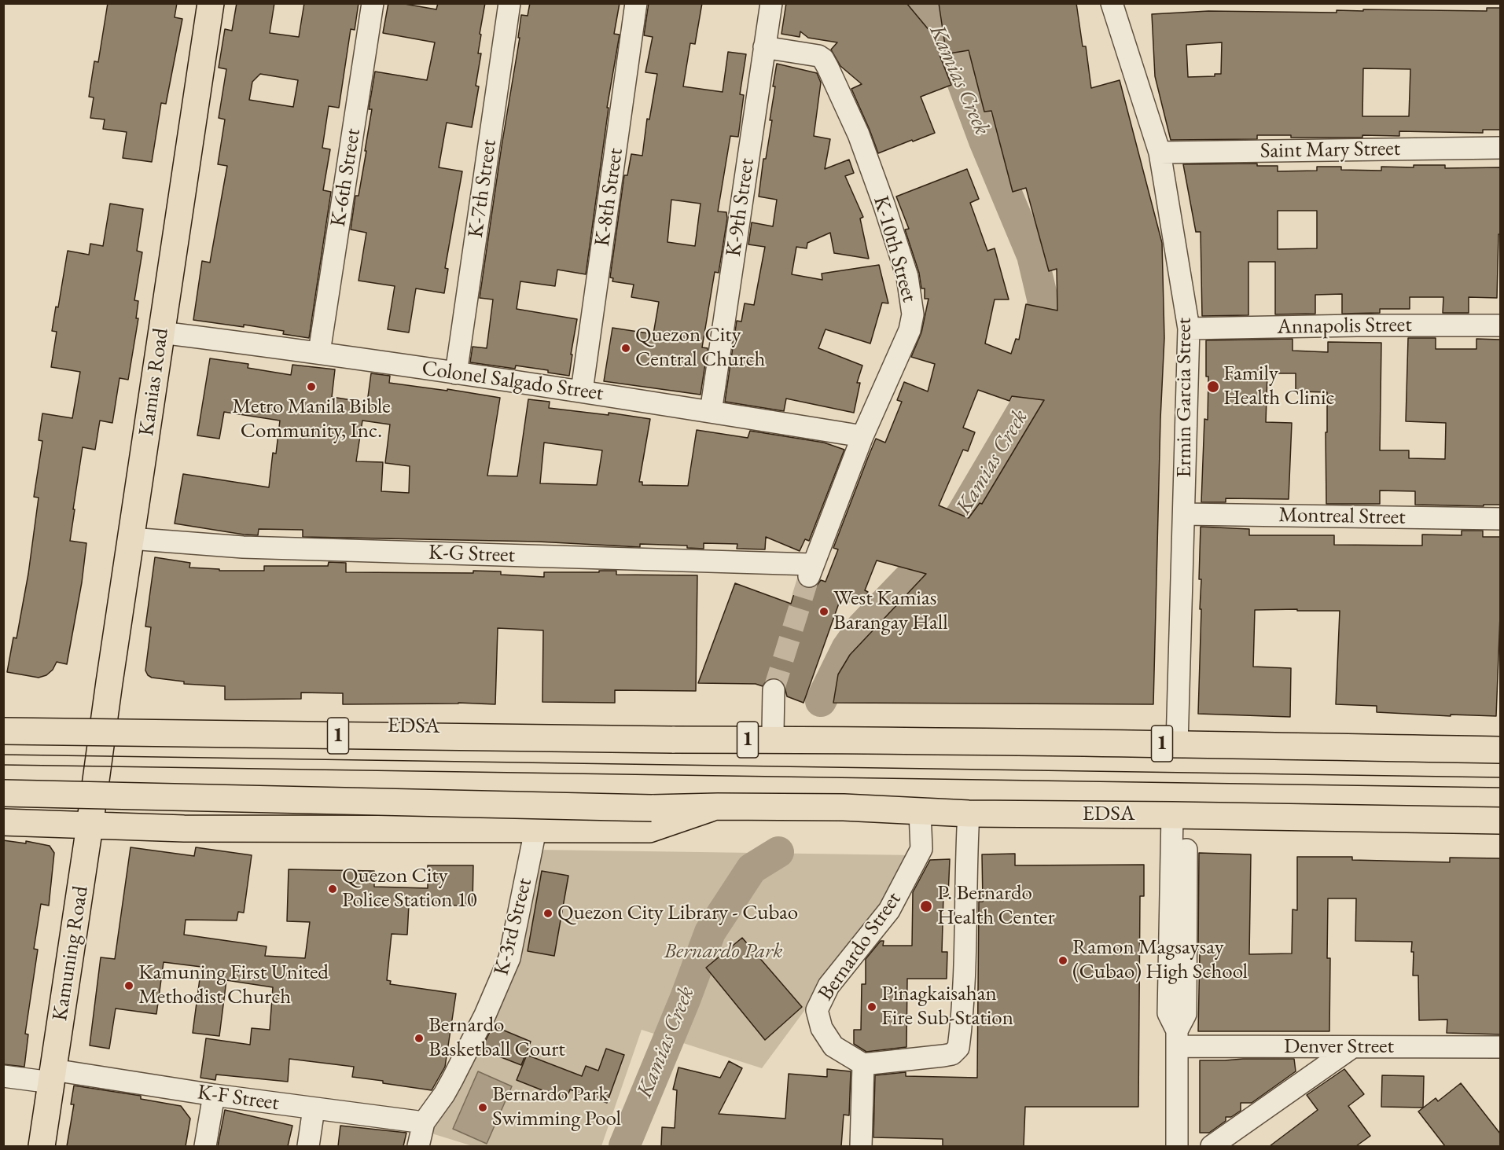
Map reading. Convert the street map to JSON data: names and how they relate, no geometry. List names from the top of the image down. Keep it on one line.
{"streets":{"main road":["Kamias Road","EDSA","1","Kamuning Road"],"street":["Saint Mary Street","K-6th Street","K-7th Street","K-8th Street","K-9th Street","K-10th Street","Annapolis Street","Colonel Salgado Street","Ermin Garcia Street","Montreal Street","K-G Street","K-3rd Street","Bernardo Street","Denver Street","K-F Street"]},"crossings":[["Saint Mary Street","Ermin Garcia Street"],["K-6th Street","Colonel Salgado Street"],["K-7th Street","Colonel Salgado Street"],["K-8th Street","Colonel Salgado Street"],["K-9th Street","K-10th Street"],["K-9th Street","Colonel Salgado Street"],["K-10th Street","Colonel Salgado Street"],["K-10th Street","K-G Street"],["Annapolis Street","Ermin Garcia Street"],["Colonel Salgado Street","Kamias Road"],["Kamias Road","K-G Street"],["Kamias Road","EDSA"],["Kamias Road","Kamuning Road"],["Ermin Garcia Street","Montreal Street"],["Ermin Garcia Street","EDSA"],["EDSA","K-3rd Street"],["EDSA","Bernardo Street"],["EDSA","Kamuning Road"],["K-3rd Street","K-F Street"],["Kamuning Road","K-F Street"]],"water":["Kamias Creek"],"parks":["Bernardo Park"],"places":["Quezon City Central Church","Metro Manila Bible Community, Inc.","Family Health Clinic","West Kamias Barangay Hall","Quezon City Police Station 10","P. Bernardo Health Center","Quezon City Library - Cubao","Ramon Magsaysay (Cubao) High School","Kamuning First United Methodist Church","Pinagkaisahan Fire Sub-Station","Bernardo Basketball Court","Bernardo Park Swimming Pool"]}
